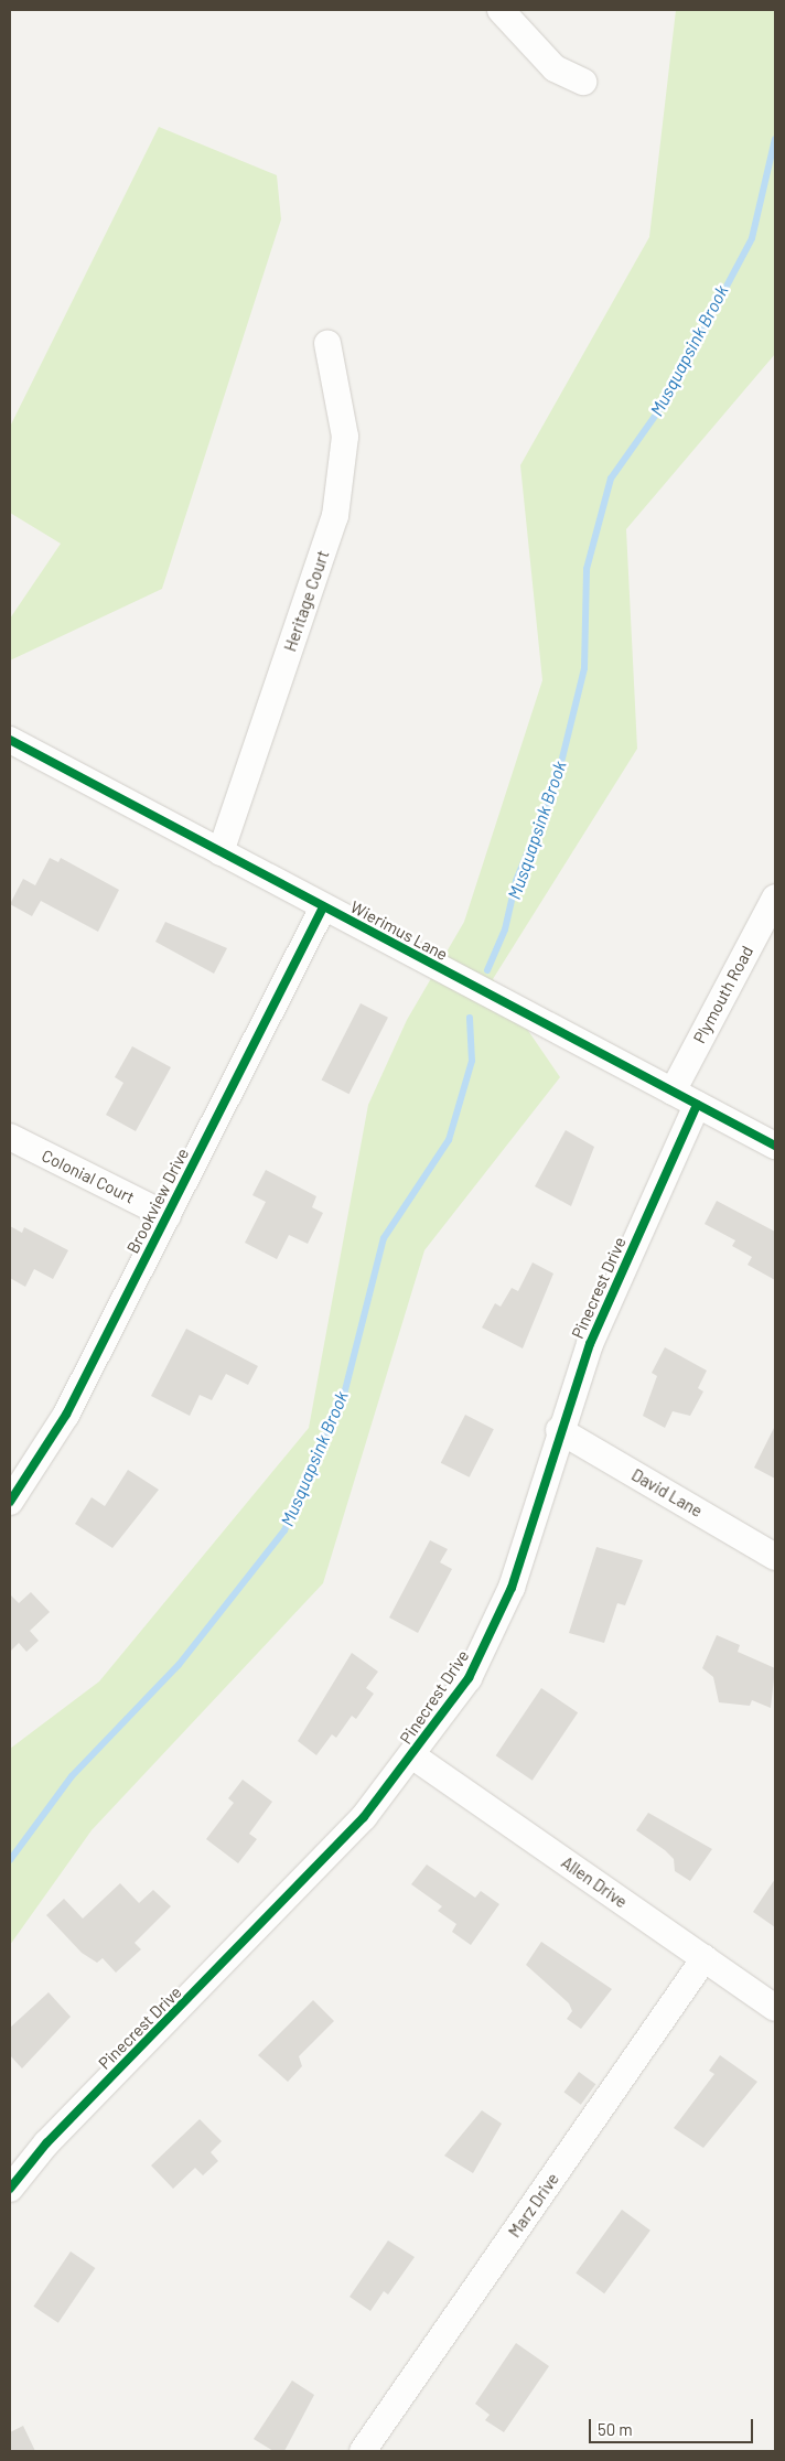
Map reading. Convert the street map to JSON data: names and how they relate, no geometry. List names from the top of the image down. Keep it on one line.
{"streets":{"street":["Heritage Court","Wierimus Lane","Plymouth Road","Colonial Court","Brookview Drive","Pinecrest Drive","David Lane","Allen Drive","Marz Drive"]},"crossings":[["Heritage Court","Wierimus Lane"],["Wierimus Lane","Plymouth Road"],["Wierimus Lane","Brookview Drive"],["Wierimus Lane","Pinecrest Drive"],["Colonial Court","Brookview Drive"],["Pinecrest Drive","David Lane"],["Pinecrest Drive","Allen Drive"],["Allen Drive","Marz Drive"]],"water":["Musquapsink Brook"],"scale_bar":"50 m"}
